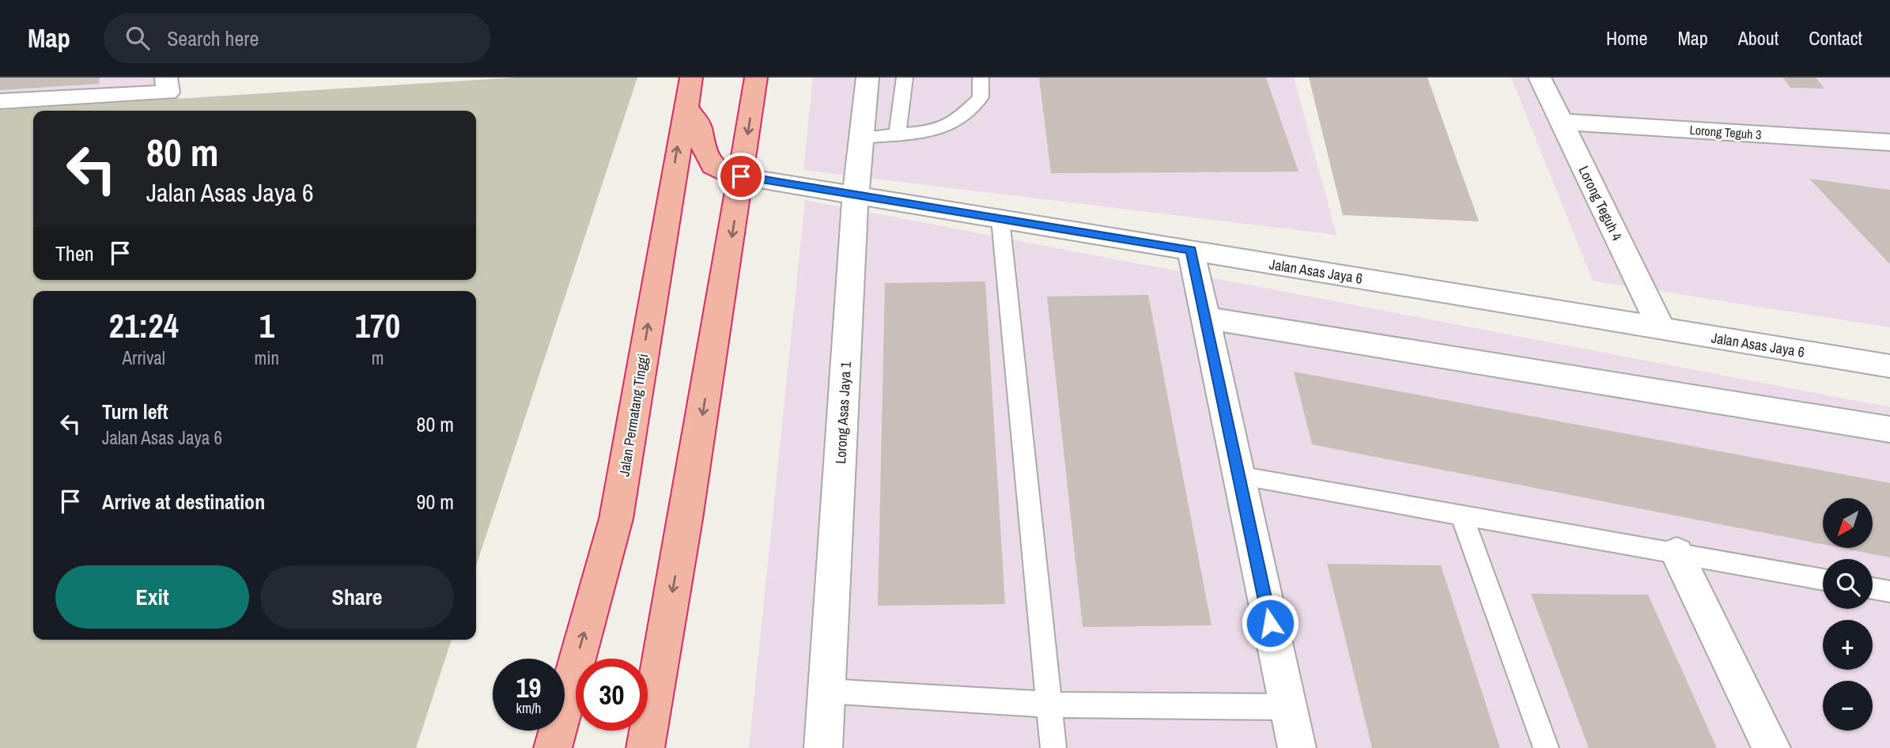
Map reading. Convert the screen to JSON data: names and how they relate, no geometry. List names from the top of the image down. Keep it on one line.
{"streets":{"highway":["Jalan Permatang Tinggi"],"street":["Lorong Teguh 3","Lorong Teguh 4","Jalan Asas Jaya 6","Lorong Asas Jaya 1"]},"crossings":[["Lorong Teguh 3","Lorong Teguh 4"],["Lorong Teguh 4","Jalan Asas Jaya 6"],["Jalan Asas Jaya 6","Lorong Asas Jaya 1"]],"north":"bottom left","page":{"header":"Map","search":"Search here","nav":["Home","Map","About","Contact"],"turn":["80 m","Jalan Asas Jaya 6"],"then":"Then","eta":["21:24","Arrival","1","min","170","m"],"list":[{"name":"Turn left","note":"Jalan Asas Jaya 6","value":"80 m"},{"name":"Arrive at destination","value":"90 m"}],"map_buttons":["+","−"],"buttons":["Exit","Share"],"speed":"19 km/h","limit":"30"}}
